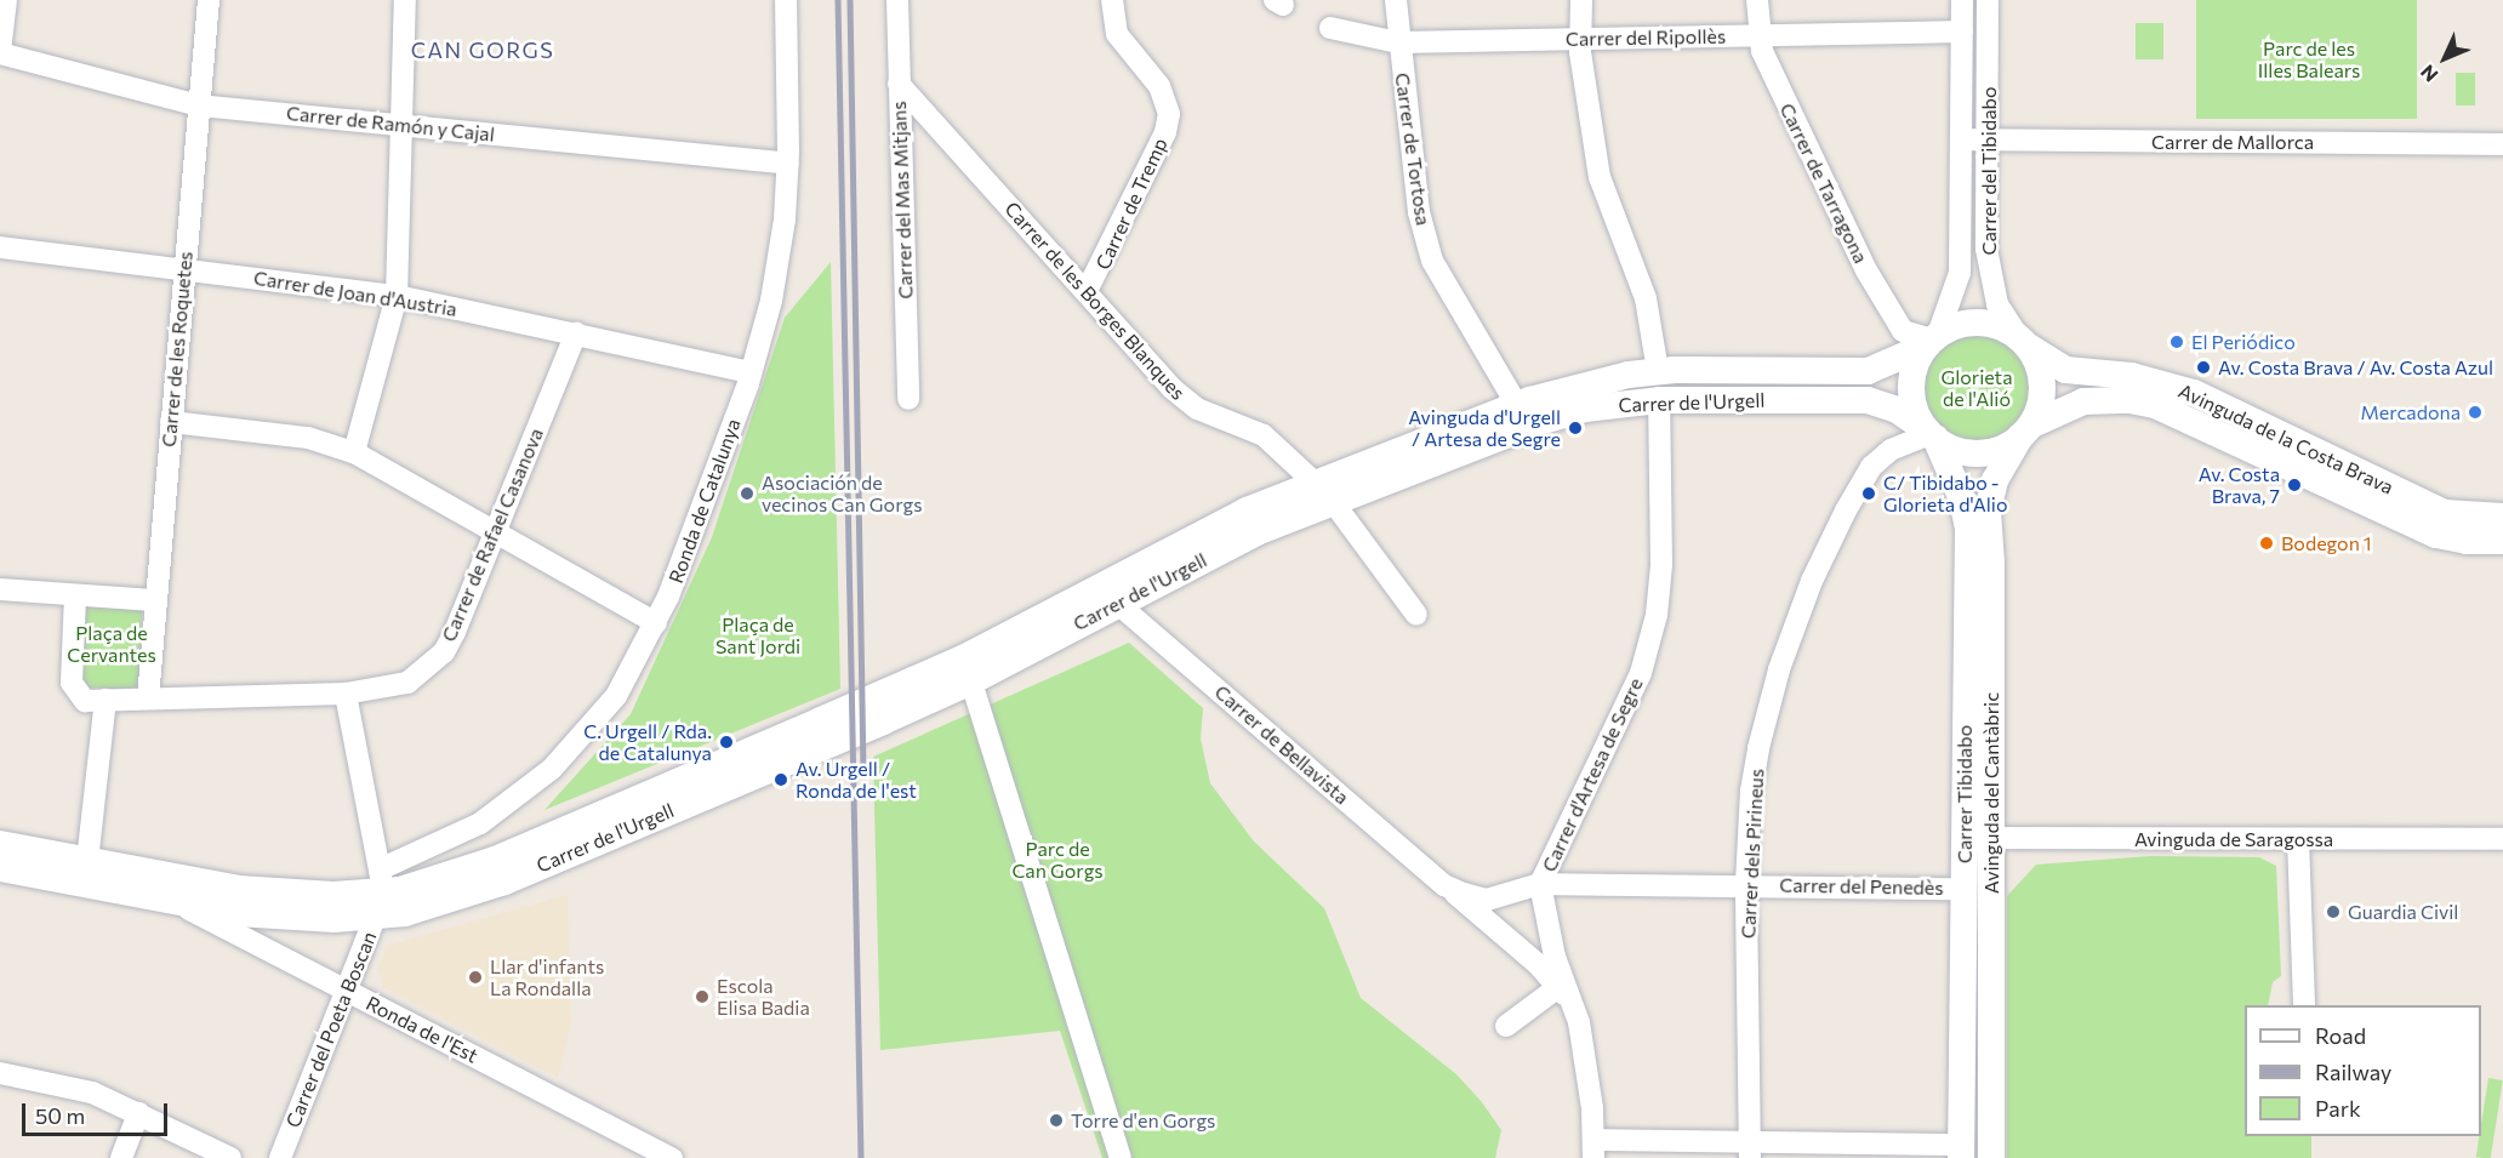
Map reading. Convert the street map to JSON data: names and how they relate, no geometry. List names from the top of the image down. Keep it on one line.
{"streets":{"street":["Carrer del Ripollès","Carrer de Ramón y Cajal","Carrer de Mallorca","Carrer de Tortosa","Carrer del Tibidabo","Carrer de Tarragona","Carrer del Mas Mitjans","Carrer de Tremp","Carrer de Joan d'Austria","Carrer de les Borges Blanques","Carrer de les Roquetes","Carrer de l'Urgell","Avinguda de la Costa Brava","Ronda de Catalunya","Carrer de Rafael Casanova","Carrer de Bellavista","Carrer d'Artesa de Segre","Avinguda del Cantàbric","Carrer Tibidabo","Avinguda de Saragossa","Carrer dels Pirineus","Carrer del Penedès","Carrer del Poeta Boscan","Ronda de l'Est"]},"crossings":[["Carrer del Ripollès","Carrer de Tortosa"],["Carrer del Ripollès","Carrer del Tibidabo"],["Carrer del Ripollès","Carrer de Tarragona"],["Carrer de Ramón y Cajal","Carrer de les Roquetes"],["Carrer de Ramón y Cajal","Ronda de Catalunya"],["Carrer de Mallorca","Carrer del Tibidabo"],["Carrer de Tortosa","Carrer de l'Urgell"],["Carrer del Tibidabo","Carrer de Tarragona"],["Carrer del Tibidabo","Carrer de l'Urgell"],["Carrer del Tibidabo","Avinguda de la Costa Brava"],["Carrer del Tibidabo","Avinguda del Cantàbric"],["Carrer del Tibidabo","Carrer Tibidabo"],["Carrer del Tibidabo","Carrer dels Pirineus"],["Carrer de Tarragona","Carrer de l'Urgell"],["Carrer de Tarragona","Avinguda de la Costa Brava"],["Carrer de Tarragona","Avinguda del Cantàbric"],["Carrer de Tarragona","Carrer Tibidabo"],["Carrer de Tarragona","Carrer dels Pirineus"],["Carrer del Mas Mitjans","Carrer de les Borges Blanques"],["Carrer de Tremp","Carrer de les Borges Blanques"],["Carrer de Joan d'Austria","Carrer de les Roquetes"],["Carrer de Joan d'Austria","Ronda de Catalunya"],["Carrer de Joan d'Austria","Carrer de Rafael Casanova"],["Carrer de les Borges Blanques","Carrer de l'Urgell"],["Carrer de les Roquetes","Carrer de Rafael Casanova"],["Carrer de l'Urgell","Avinguda de la Costa Brava"],["Carrer de l'Urgell","Ronda de Catalunya"],["Carrer de l'Urgell","Carrer de Bellavista"],["Carrer de l'Urgell","Carrer d'Artesa de Segre"],["Carrer de l'Urgell","Avinguda del Cantàbric"],["Carrer de l'Urgell","Carrer Tibidabo"],["Carrer de l'Urgell","Carrer dels Pirineus"],["Carrer de l'Urgell","Carrer del Poeta Boscan"],["Carrer de l'Urgell","Ronda de l'Est"],["Avinguda de la Costa Brava","Avinguda del Cantàbric"],["Avinguda de la Costa Brava","Carrer Tibidabo"],["Avinguda de la Costa Brava","Carrer dels Pirineus"],["Ronda de Catalunya","Carrer del Poeta Boscan"],["Ronda de Catalunya","Ronda de l'Est"],["Carrer de Bellavista","Carrer d'Artesa de Segre"],["Carrer de Bellavista","Carrer del Penedès"],["Carrer d'Artesa de Segre","Carrer del Penedès"],["Avinguda del Cantàbric","Carrer Tibidabo"],["Avinguda del Cantàbric","Avinguda de Saragossa"],["Avinguda del Cantàbric","Carrer dels Pirineus"],["Carrer Tibidabo","Avinguda de Saragossa"],["Carrer Tibidabo","Carrer dels Pirineus"],["Carrer Tibidabo","Carrer del Penedès"],["Carrer dels Pirineus","Carrer del Penedès"],["Carrer del Poeta Boscan","Ronda de l'Est"]],"districts":["CAN GORGS"],"parks":["Parc de les Illes Balears","Glorieta de l'Alió","Plaça de Sant Jordi","Plaça de Cervantes","Parc de Can Gorgs"],"places":["El Periódico","Av. Costa Brava / Av. Costa Azul","Mercadona","Avinguda d'Urgell / Artesa de Segre","Av. Costa Brava, 7","Asociación de vecinos Can Gorgs","C/ Tibidabo - Glorieta d'Alio","Bodegon 1","C. Urgell / Rda. de Catalunya","Av. Urgell / Ronda de l'est","Guardia Civil","Llar d'infants La Rondalla","Escola Elisa Badia","Torre d'en Gorgs"],"legend":["Road","Railway","Park"],"scale_bar":"50 m","north":"bottom left"}
